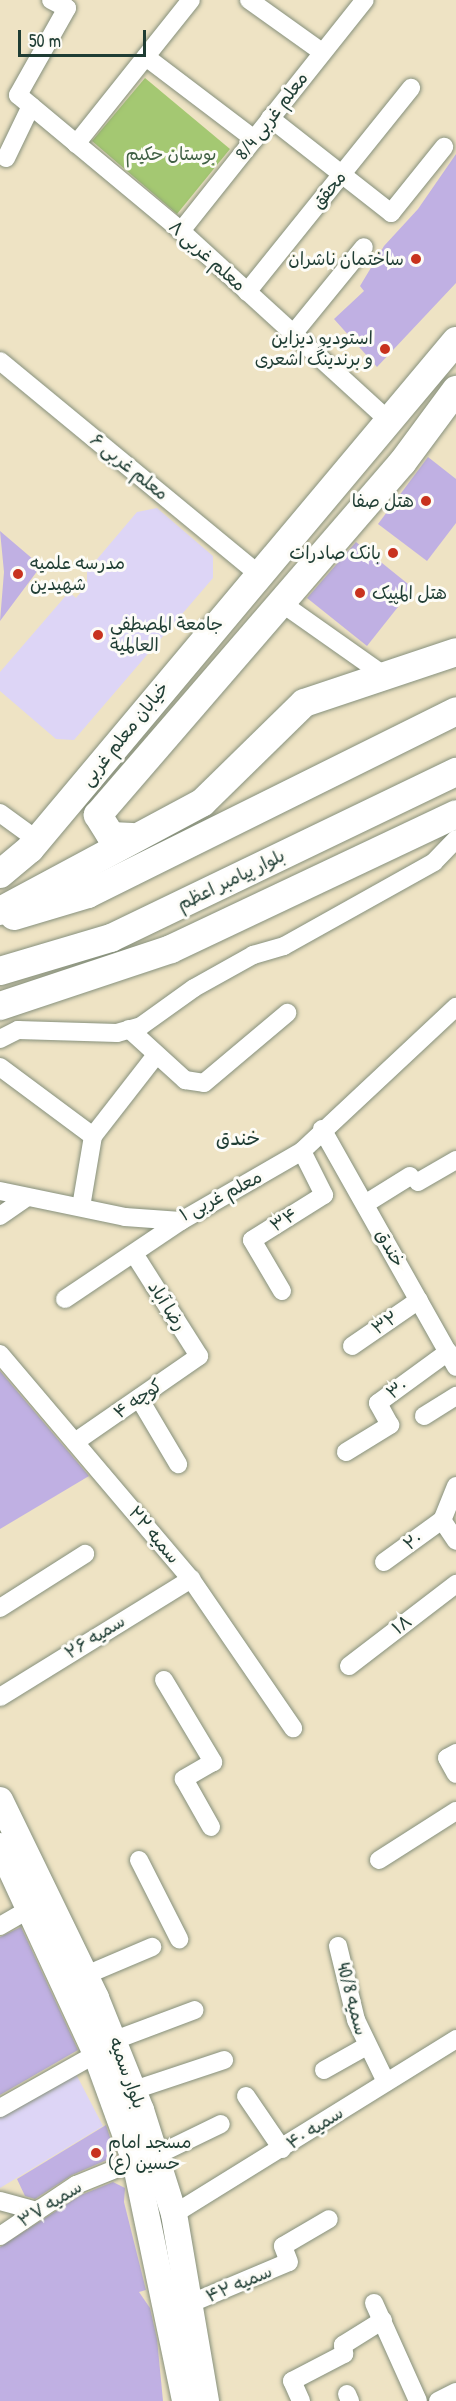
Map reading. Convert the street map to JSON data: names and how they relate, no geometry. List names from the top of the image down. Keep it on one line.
{"streets":{"main road":["خیابان معلم غربی","بلوار پیامبر اعظم","بلوار سمیه"],"street":["معلم غربی 8/4","محقق","معلم غربی ۸","معلم غربی ۶","معلم غربی ۱","۳۴","خندق","رضا آباد","۳۲","۳۰","کوچه ۴","سمیه ۲۲","۲۰","۱۸","سمیه ۲۶","سمیه 40/8","سمیه ۴۰","سمیه ۳۷","سمیه ۴۲"]},"crossings":[["معلم غربی 8/4","معلم غربی ۸"],["محقق","معلم غربی ۸"],["معلم غربی ۸","خیابان معلم غربی"],["معلم غربی ۶","خیابان معلم غربی"],["معلم غربی ۱","۳۴"],["معلم غربی ۱","خندق"],["خندق","۳۲"],["خندق","۳۰"],["رضا آباد","کوچه ۴"],["کوچه ۴","سمیه ۲۲"],["سمیه ۲۲","سمیه ۲۶"],["سمیه 40/8","سمیه ۴۰"],["بلوار سمیه","سمیه ۴۰"],["بلوار سمیه","سمیه ۳۷"],["بلوار سمیه","سمیه ۴۲"]],"districts":["خندق"],"parks":["بوستان حکیم"],"places":["ساختمان ناشران","استودیو دیزاین و برندینگ اشعری","هتل صفا","بانک صادرات","مدرسه علمیه شهیدین","هتل المپیک","جامعة المصطفی العالمیة","مسجد امام حسین (ع)"],"scale_bar":"50 m"}
